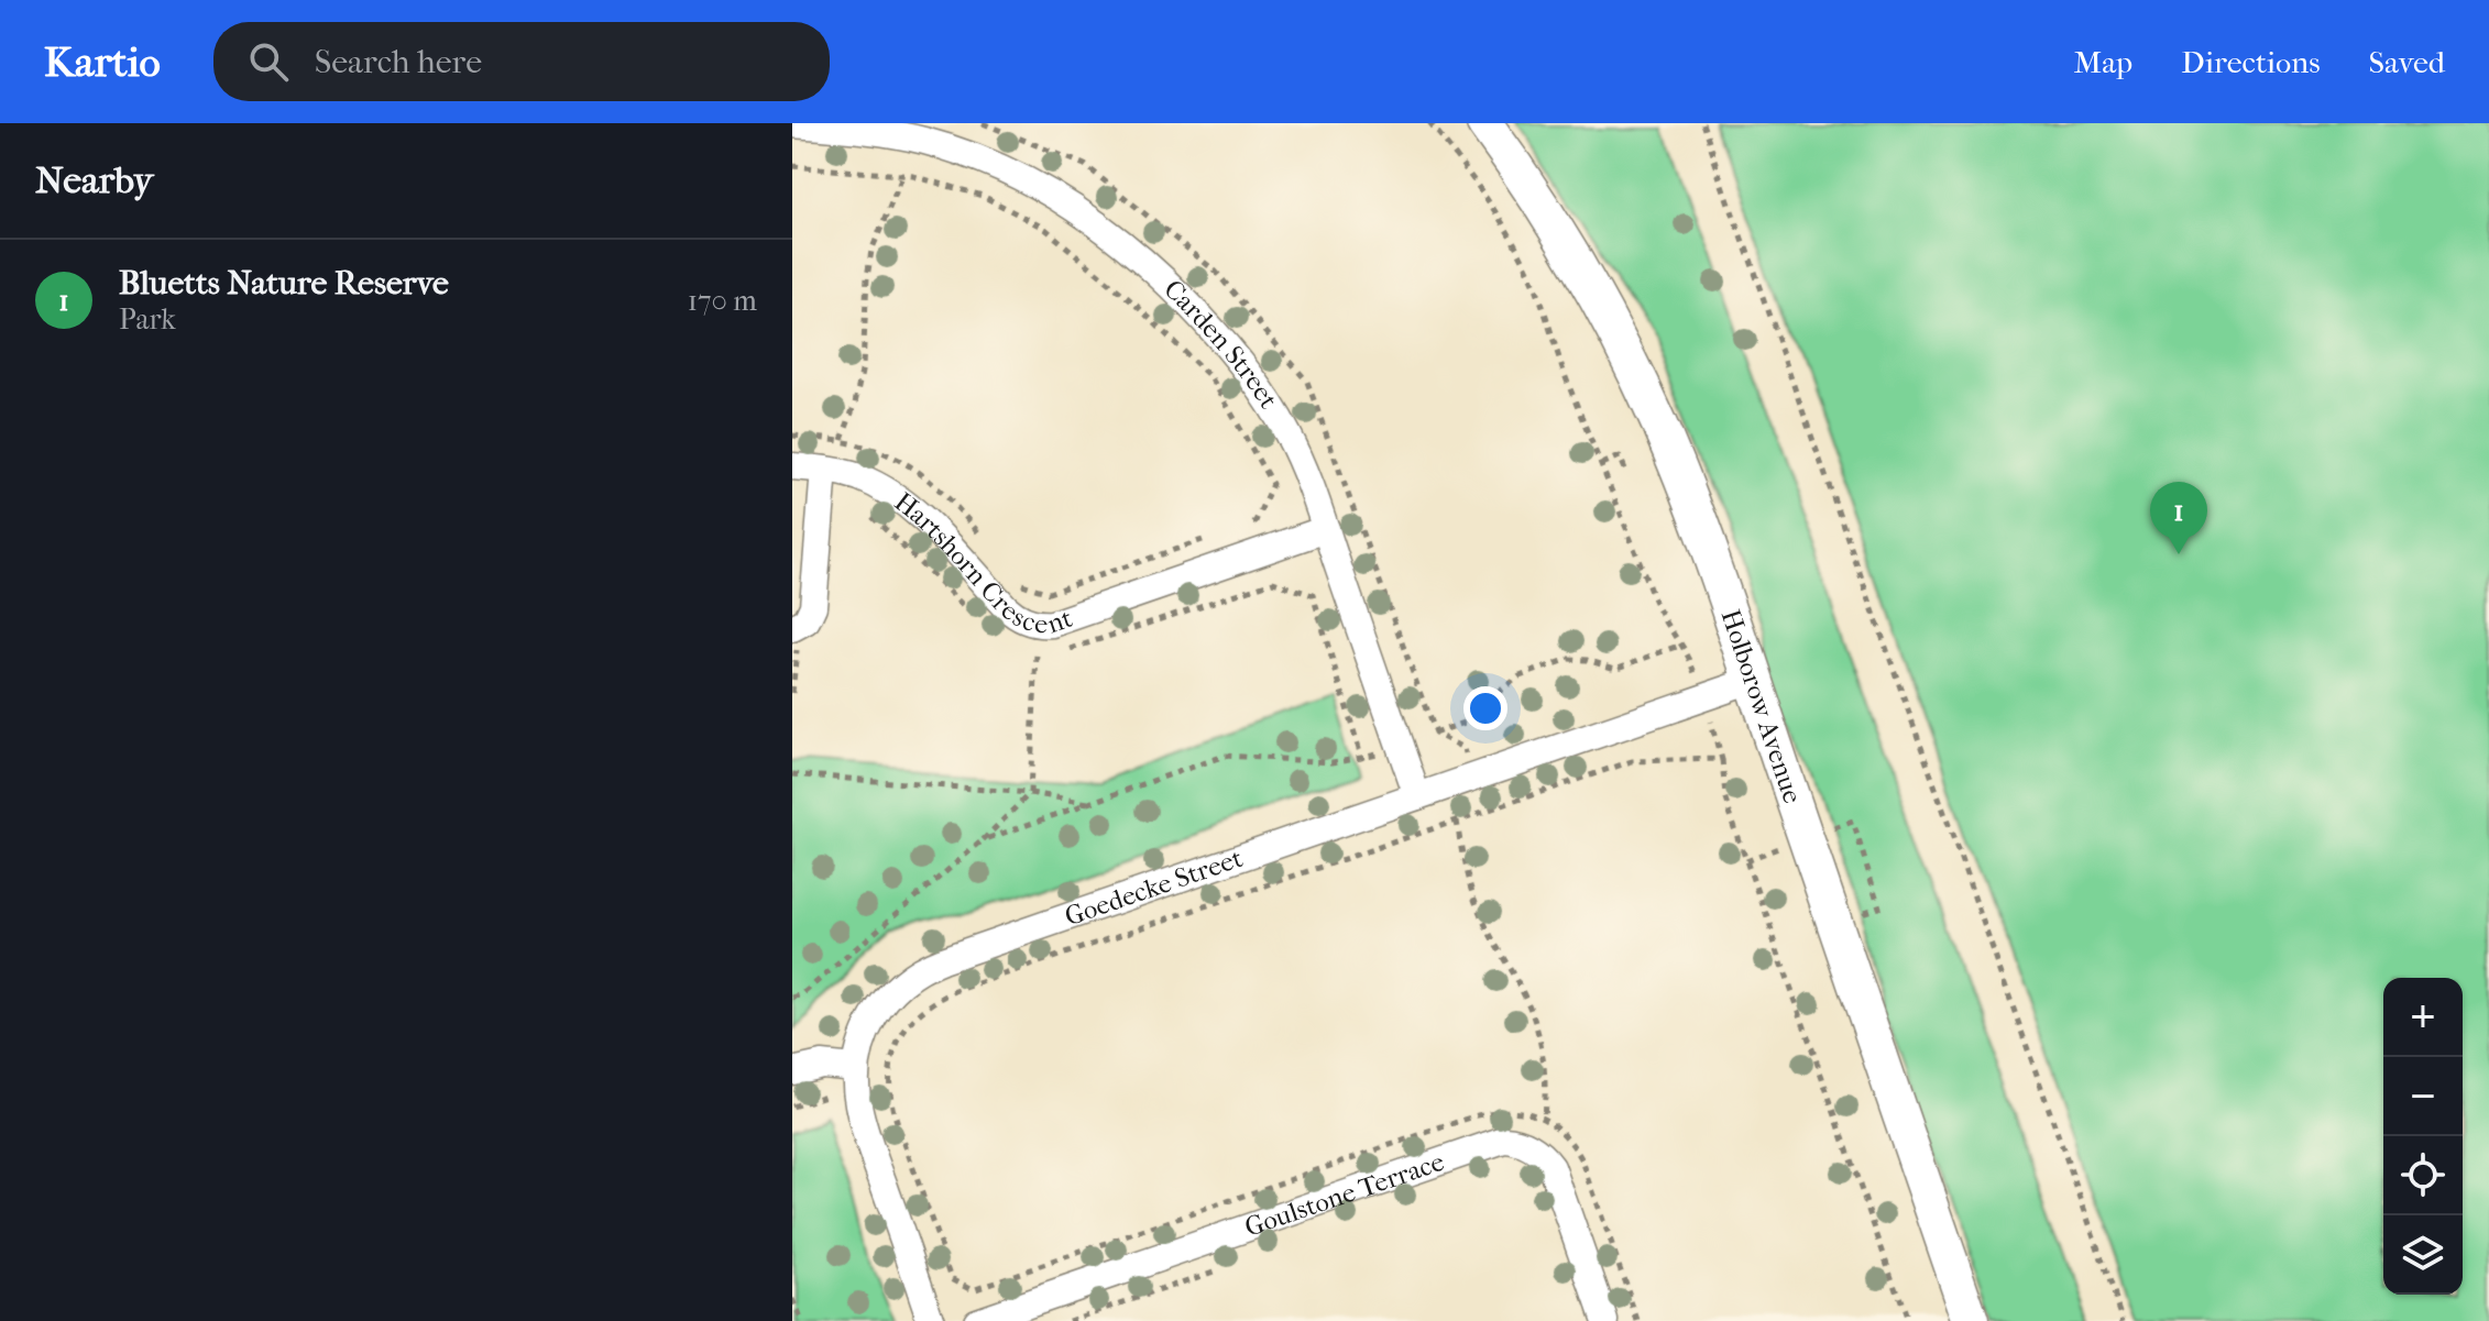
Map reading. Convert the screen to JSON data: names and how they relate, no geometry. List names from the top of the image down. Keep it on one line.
{"streets":{"main road":["Holborow Avenue"],"street":["Carden Street","Hartshorn Crescent","Goedecke Street","Goulstone Terrace"]},"crossings":[["Carden Street","Hartshorn Crescent"],["Carden Street","Goedecke Street"],["Holborow Avenue","Goedecke Street"]],"page":{"header":"Kartio","search":"Search here","nav":["Map","Directions","Saved"],"heading":"Nearby","list":[{"mark":"1","name":"Bluetts Nature Reserve","note":"Park","value":"170 m"}],"pins":"1","map_buttons":["+","−"]}}
